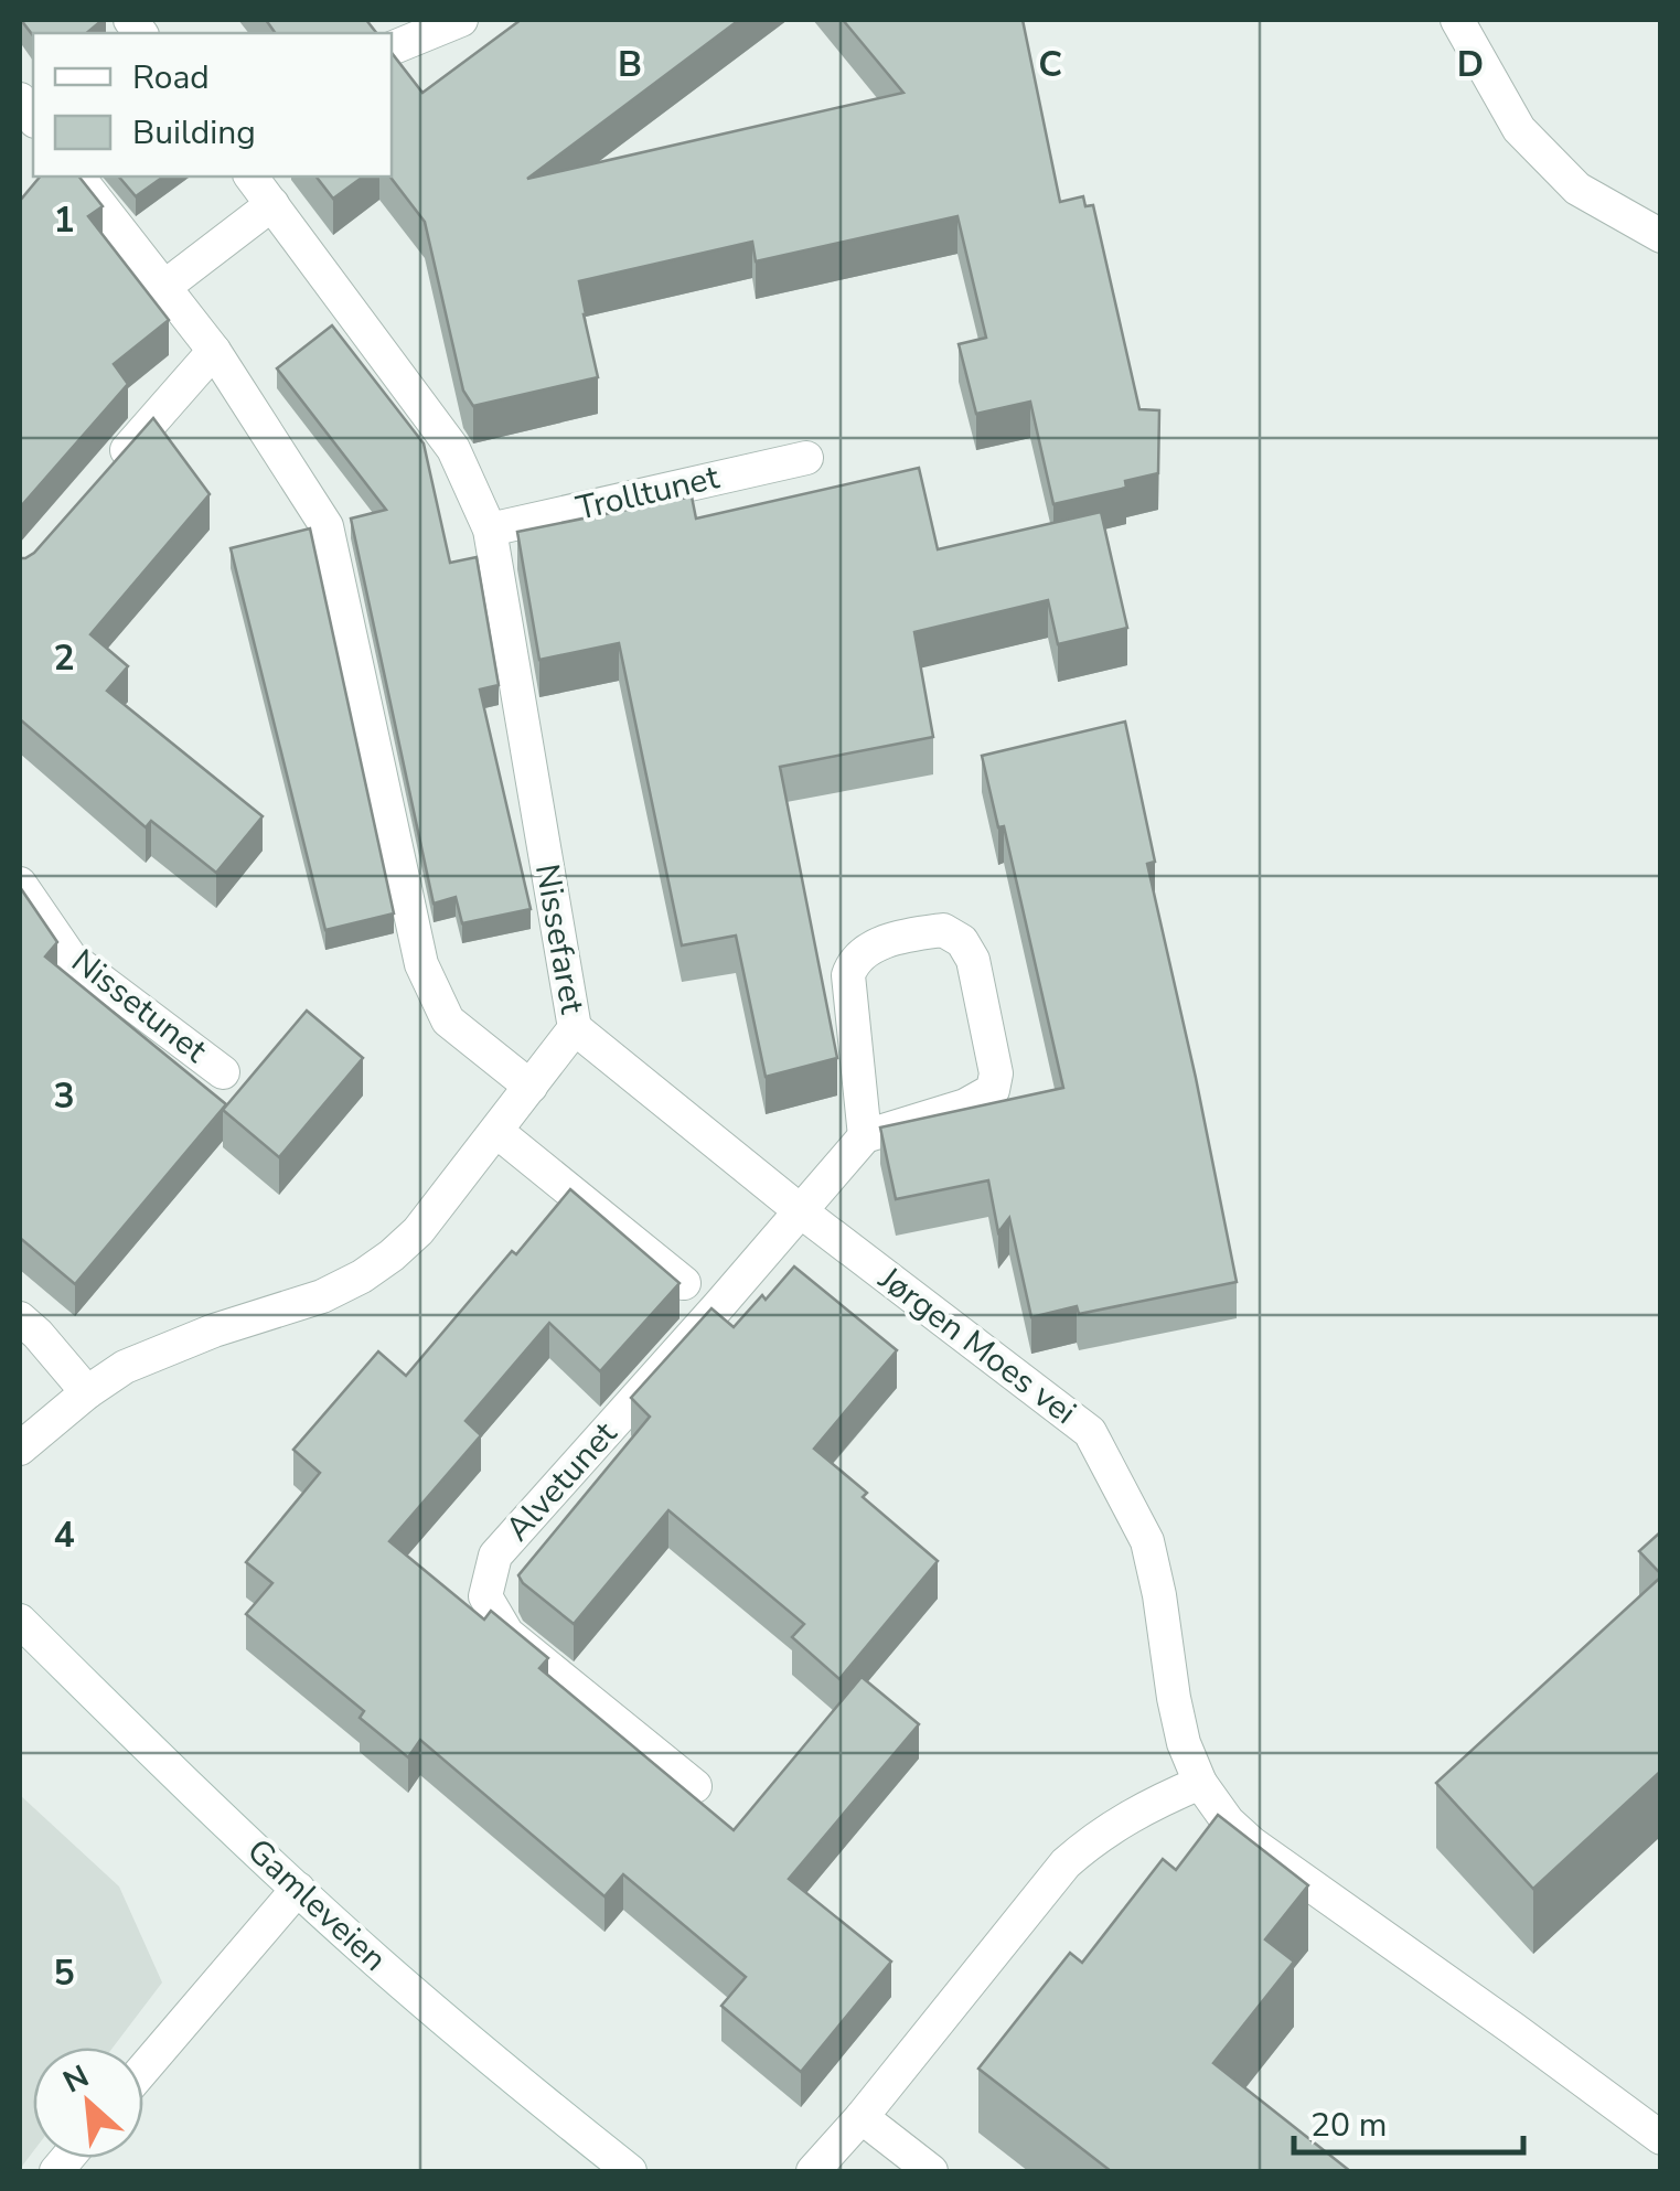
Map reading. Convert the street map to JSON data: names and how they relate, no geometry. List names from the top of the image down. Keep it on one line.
{"streets":{"street":["Trolltunet","Nissefaret","Nissetunet","Jørgen Moes vei","Alvetunet","Gamleveien"]},"crossings":[["Trolltunet","Nissefaret"],["Nissefaret","Jørgen Moes vei"],["Jørgen Moes vei","Alvetunet"]],"legend":["Road","Building"],"scale_bar":"20 m","north":"top left","grid":{"columns":["B","C","D"],"rows":["1","2","3","4","5"]}}
